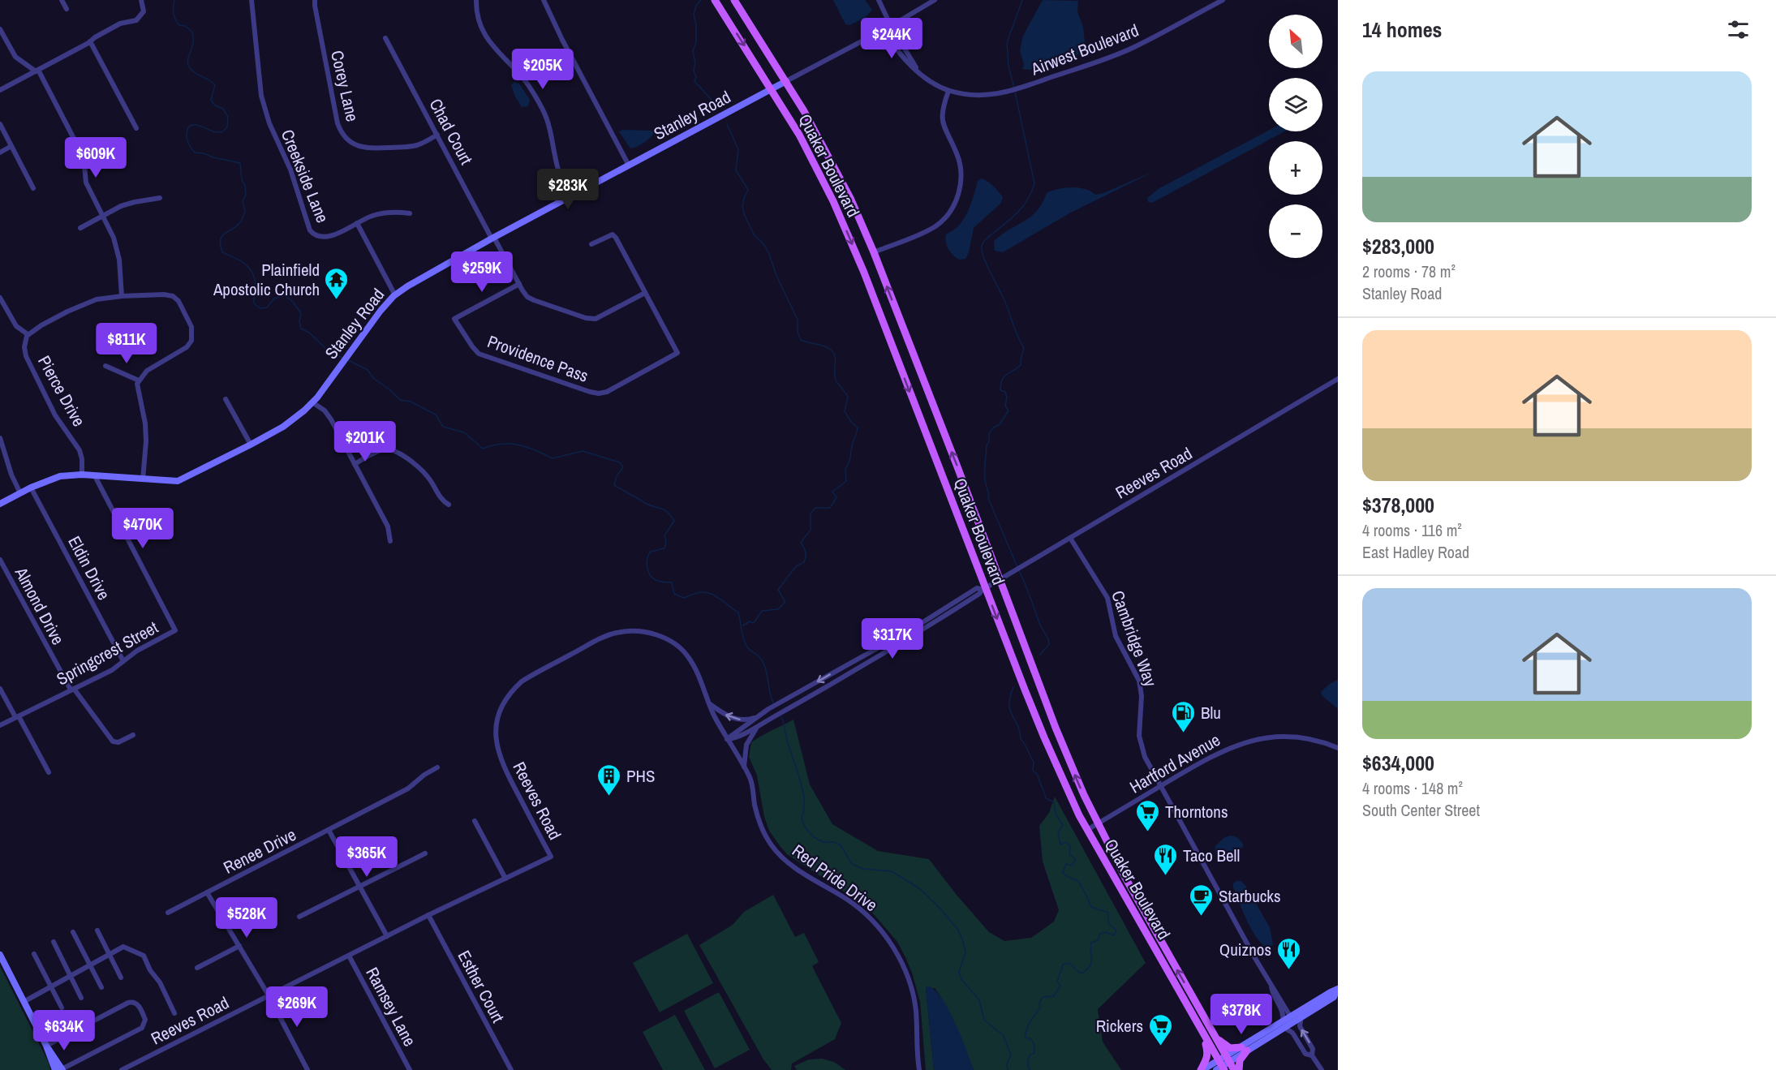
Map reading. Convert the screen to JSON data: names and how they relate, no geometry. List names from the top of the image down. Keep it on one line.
{"streets":{"main road":["Quaker Boulevard"],"street":["Airwest Boulevard","Corey Lane","Stanley Road","Chad Court","Creekside Lane","Providence Pass","Pierce Drive","Reeves Road","Eldin Drive","Almond Drive","Cambridge Way","Springcrest Street","Hartford Avenue","Renee Drive","Red Pride Drive","Esther Court","Ramsey Lane"]},"crossings":[["Corey Lane","Chad Court"],["Stanley Road","Chad Court"],["Stanley Road","Quaker Boulevard"],["Stanley Road","Creekside Lane"],["Stanley Road","Pierce Drive"],["Stanley Road","Eldin Drive"],["Stanley Road","Springcrest Street"],["Chad Court","Providence Pass"],["Quaker Boulevard","Reeves Road"],["Quaker Boulevard","Hartford Avenue"],["Reeves Road","Cambridge Way"],["Reeves Road","Red Pride Drive"],["Reeves Road","Esther Court"],["Reeves Road","Ramsey Lane"],["Eldin Drive","Springcrest Street"],["Almond Drive","Springcrest Street"],["Cambridge Way","Hartford Avenue"]],"places":{"temple":["Plainfield Apostolic Church"],"fuel station":["Blu"],"building":["PHS"],"supermarket":["Thorntons","Rickers"],"restaurant":["Taco Bell","Quiznos"],"cafe":["Starbucks"]},"north":"top left","page":{"heading":"14 homes","map_buttons":["+","−"],"price":["$244K","$205K","$609K","$283K","$259K","$811K","$201K","$470K","$317K","$365K","$528K","$269K","$378K","$634K"],"list":[{"name":"$283,000","note":"2 rooms · 78 m² · Stanley Road"},{"name":"$378,000","note":"4 rooms · 116 m² · East Hadley Road"},{"name":"$634,000","note":"4 rooms · 148 m² · South Center Street"}]}}
